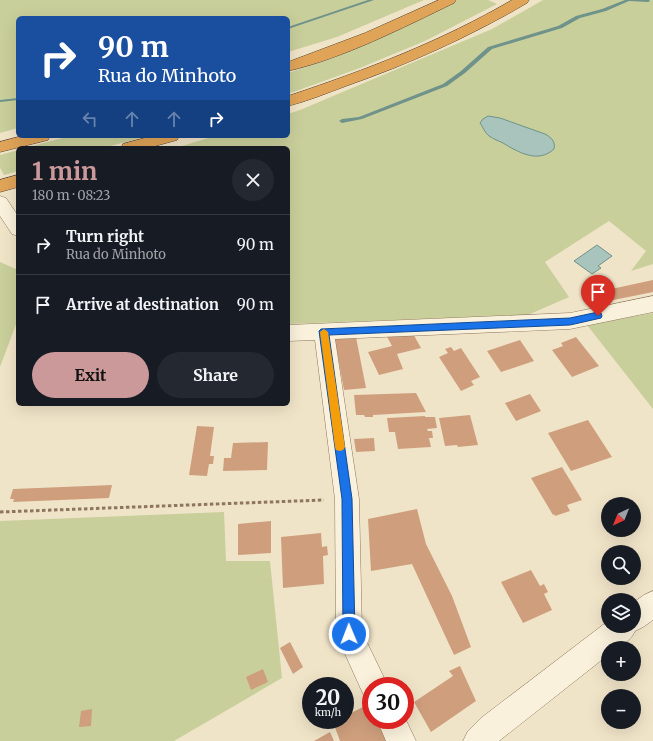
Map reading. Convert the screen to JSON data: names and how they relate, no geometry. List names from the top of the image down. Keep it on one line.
{"north":"bottom left","page":{"turn":["90 m","Rua do Minhoto"],"heading":["1 min","180 m · 08:23"],"list":[{"name":"Turn right","note":"Rua do Minhoto","value":"90 m"},{"name":"Arrive at destination","value":"90 m"}],"buttons":["Exit","Share"],"map_buttons":["+","−"],"speed":"20 km/h","limit":"30"}}
